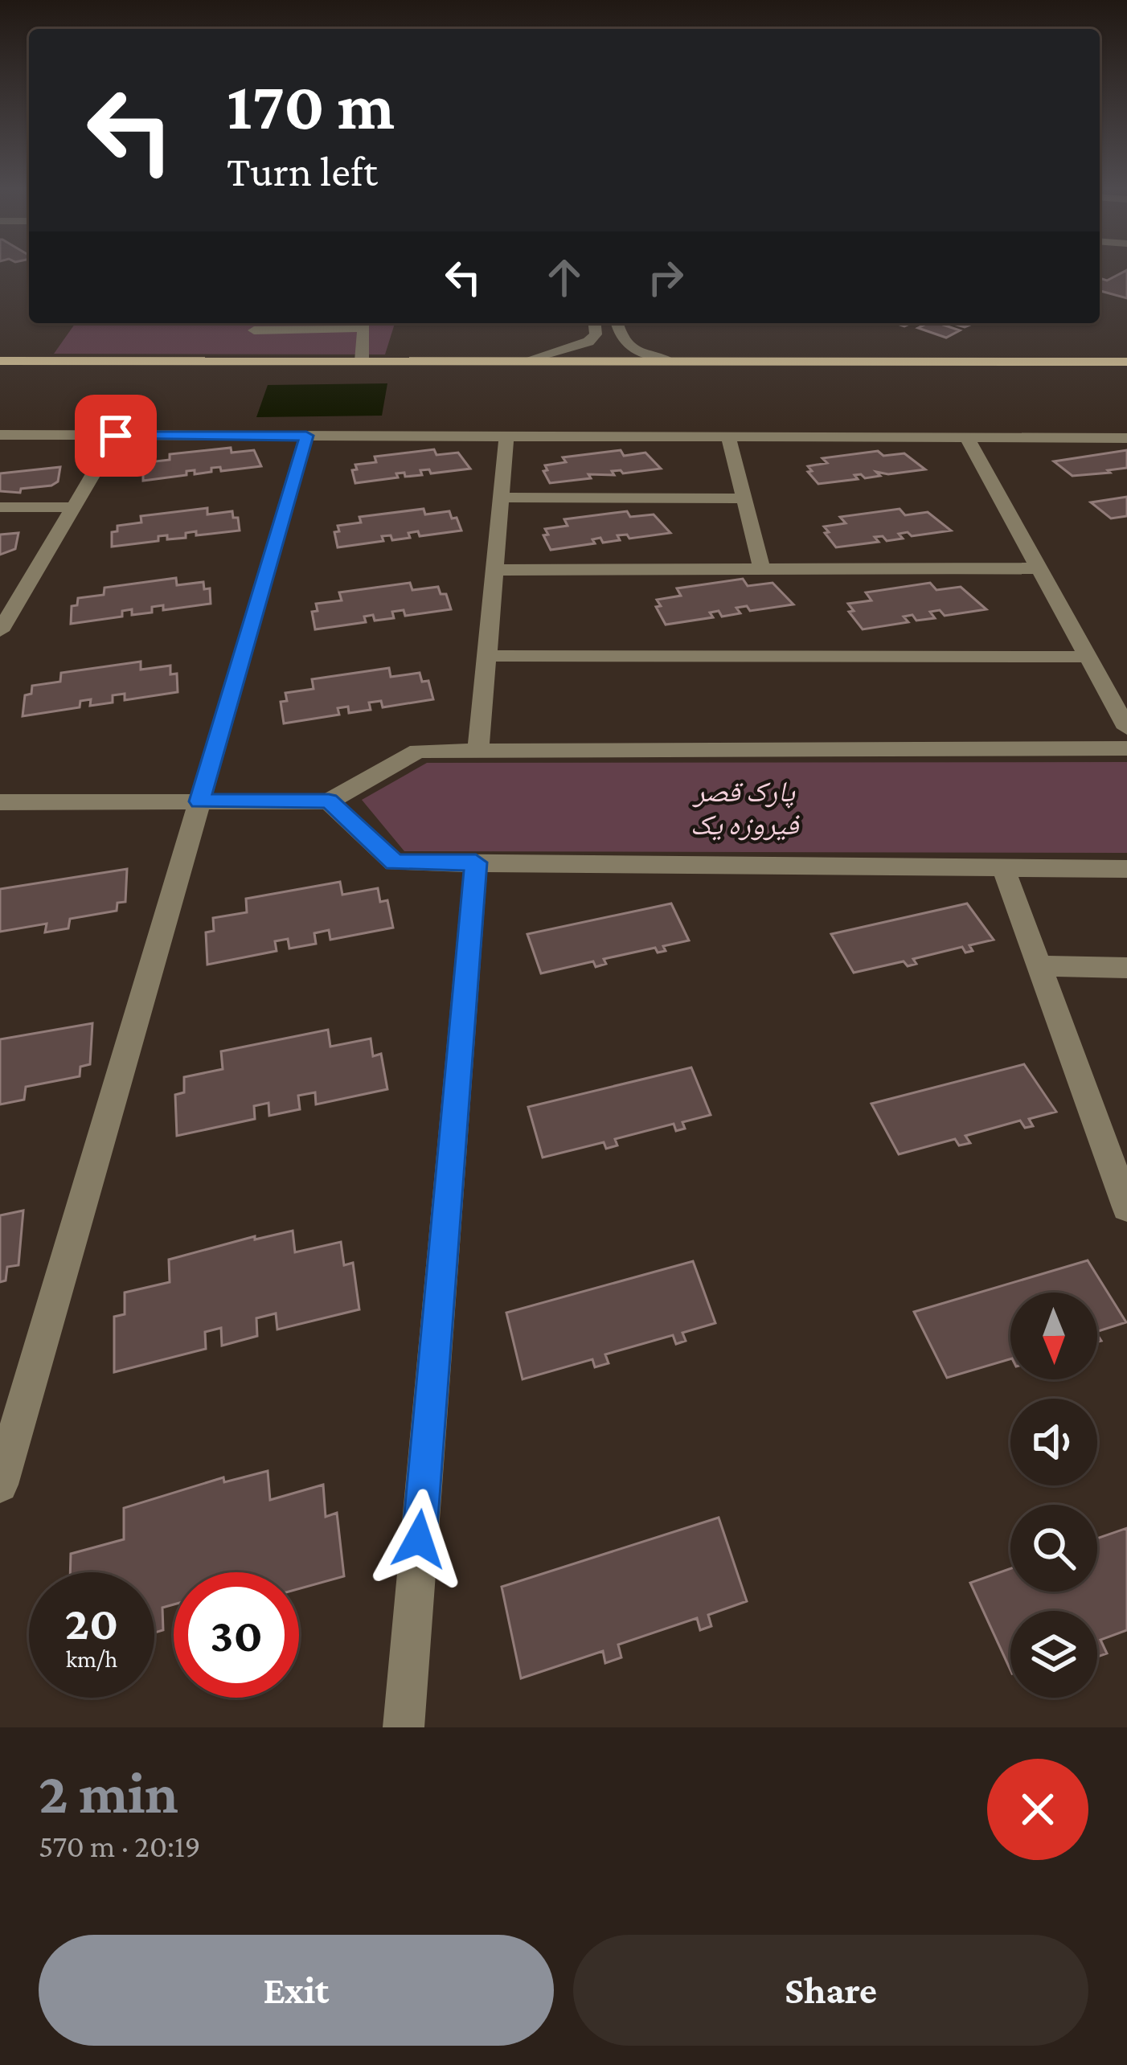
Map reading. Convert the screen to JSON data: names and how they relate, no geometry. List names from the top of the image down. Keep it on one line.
{"parks":["پارک قصر فیروزه یک"],"north":"bottom","page":{"turn":["170 m","Turn left"],"speed":"20 km/h","limit":"30","heading":["2 min","570 m · 20:19"],"buttons":["Exit","Share"]}}
